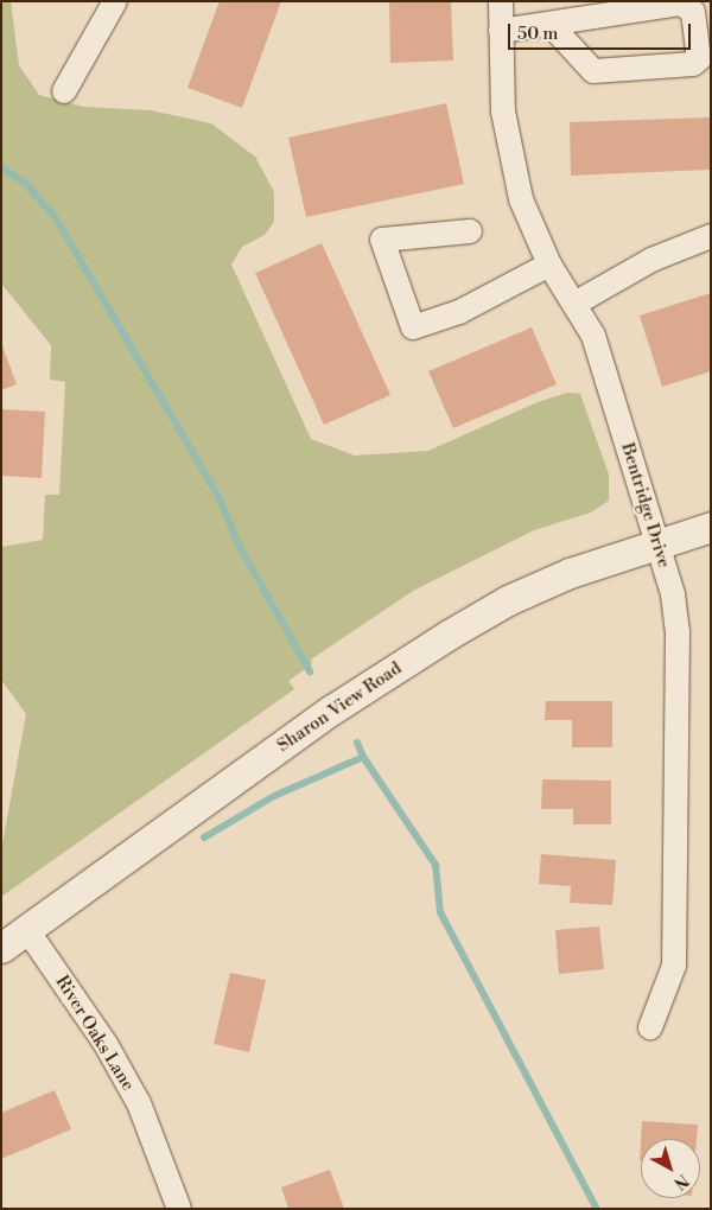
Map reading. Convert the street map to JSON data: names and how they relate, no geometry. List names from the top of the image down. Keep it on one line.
{"streets":{"street":["Bentridge Drive","Sharon View Road","River Oaks Lane"]},"crossings":[["Bentridge Drive","Sharon View Road"],["Sharon View Road","River Oaks Lane"]],"scale_bar":"50 m","north":"bottom right"}
